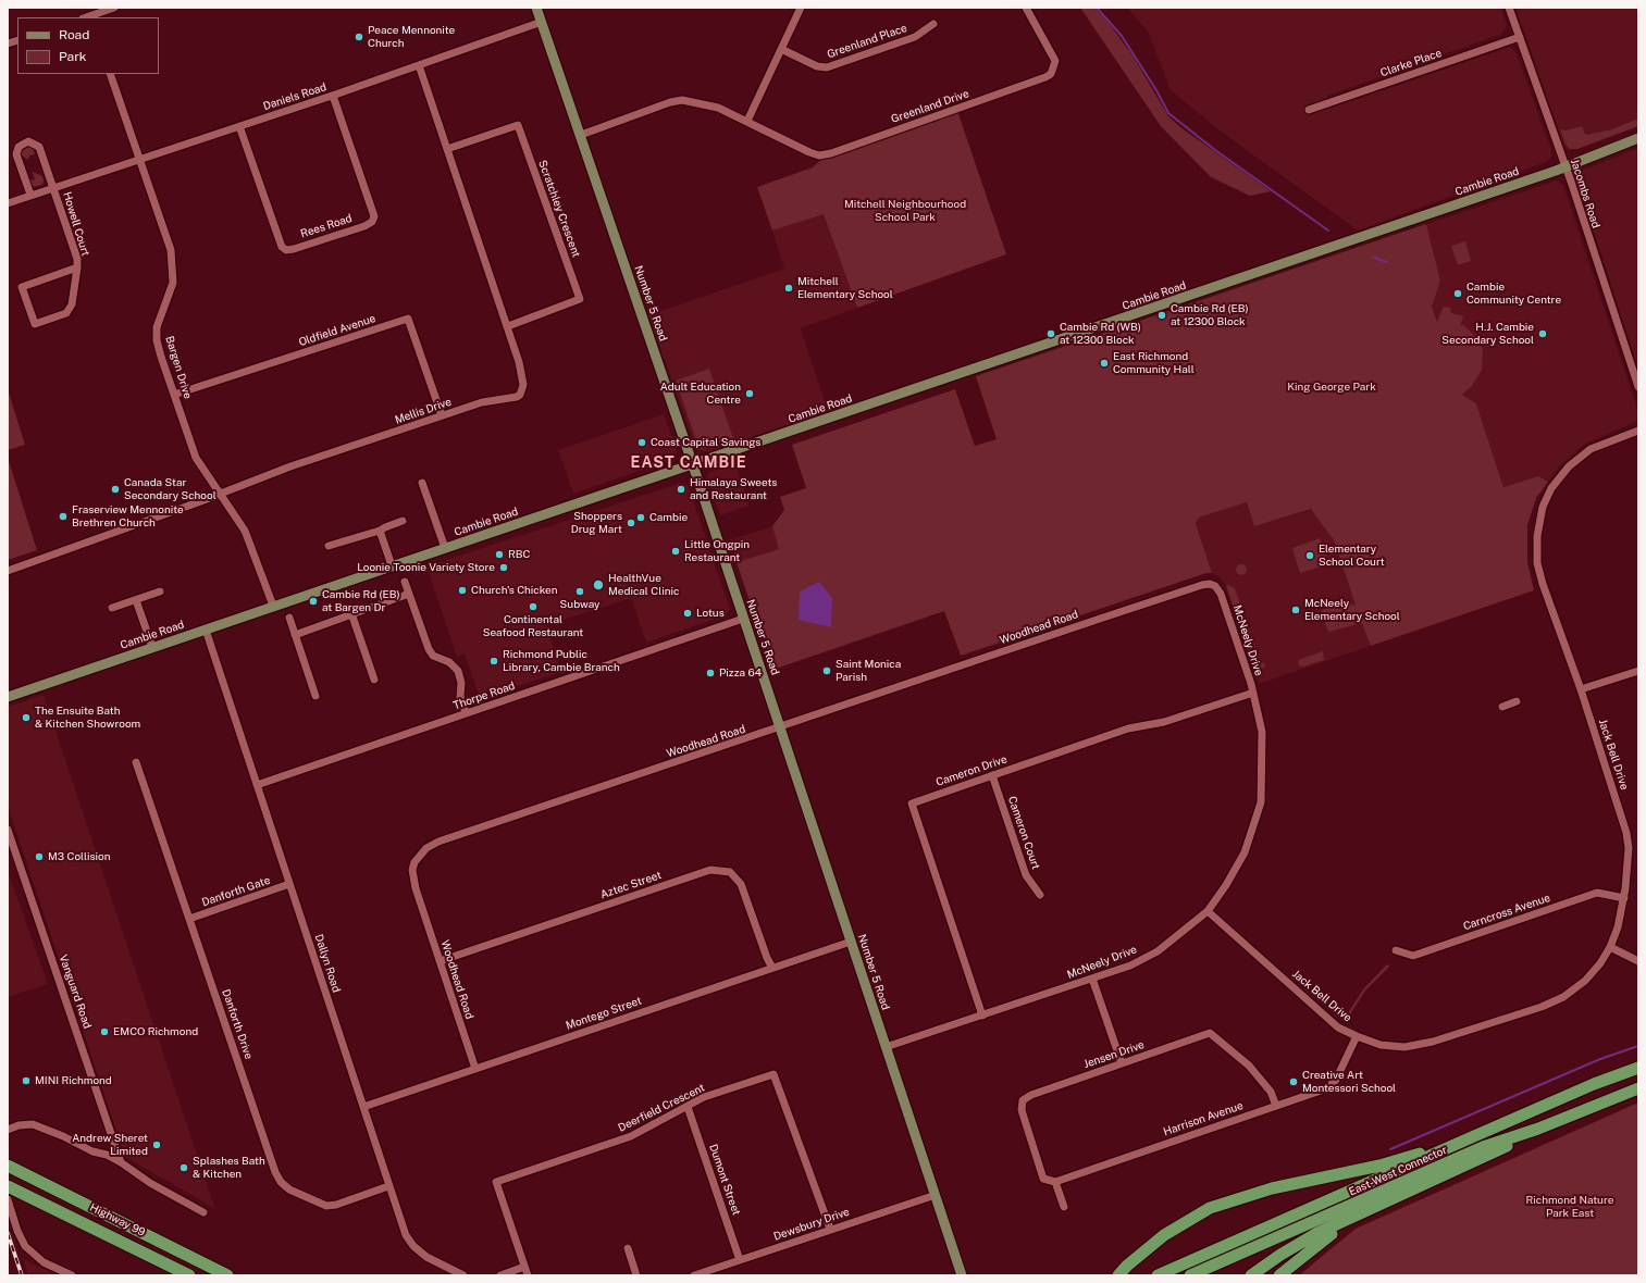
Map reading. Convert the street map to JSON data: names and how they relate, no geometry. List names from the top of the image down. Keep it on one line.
{"streets":{"highway":["East-West Connector","Highway 99"],"main road":["Cambie Road","Number 5 Road"],"street":["Greenland Place","Clarke Place","Daniels Road","Greenland Drive","Jacombs Road","Scratchley Crescent","Howell Court","Rees Road","Oldfield Avenue","Bargen Drive","Mellis Drive","Woodhead Road","McNeely Drive","Thorpe Road","Jack Bell Drive","Cameron Drive","Cameron Court","Aztec Street","Danforth Gate","Carncross Avenue","Dallyn Road","Vanguard Road","Montego Street","Danforth Drive","Jensen Drive","Deerfield Crescent","Harrison Avenue","Dumont Street","Dewsbury Drive"]},"crossings":[["Clarke Place","Jacombs Road"],["Daniels Road","Howell Court"],["Daniels Road","Rees Road"],["Daniels Road","Number 5 Road"],["Daniels Road","Bargen Drive"],["Daniels Road","Mellis Drive"],["Greenland Drive","Number 5 Road"],["Cambie Road","Jacombs Road"],["Cambie Road","Number 5 Road"],["Cambie Road","Bargen Drive"],["Cambie Road","Dallyn Road"],["Scratchley Crescent","Mellis Drive"],["Number 5 Road","Woodhead Road"],["Number 5 Road","McNeely Drive"],["Number 5 Road","Thorpe Road"],["Number 5 Road","Montego Street"],["Number 5 Road","Dewsbury Drive"],["Oldfield Avenue","Bargen Drive"],["Oldfield Avenue","Mellis Drive"],["Bargen Drive","Mellis Drive"],["Woodhead Road","McNeely Drive"],["Woodhead Road","Aztec Street"],["Woodhead Road","Montego Street"],["McNeely Drive","Jack Bell Drive"],["McNeely Drive","Cameron Drive"],["Thorpe Road","Dallyn Road"],["Jack Bell Drive","Carncross Avenue"],["Jack Bell Drive","Harrison Avenue"],["Cameron Drive","Cameron Court"],["Aztec Street","Montego Street"],["Danforth Gate","Dallyn Road"],["Danforth Gate","Danforth Drive"],["Dallyn Road","Montego Street"],["Dallyn Road","Danforth Drive"],["Jensen Drive","Harrison Avenue"],["Deerfield Crescent","Dumont Street"],["Deerfield Crescent","Dewsbury Drive"],["Dumont Street","Dewsbury Drive"]],"districts":["EAST CAMBIE"],"parks":["Mitchell Neighbourhood School Park","King George Park","Richmond Nature Park East"],"places":["Peace Mennonite Church","Mitchell Elementary School","Cambie Community Centre","Cambie Rd (EB) at 12300 Block","Cambie Rd (WB) at 12300 Block","H.J. Cambie Secondary School","East Richmond Community Hall","Adult Education Centre","Coast Capital Savings","Canada Star Secondary School","Himalaya Sweets and Restaurant","Fraserview Mennonite Brethren Church","Cambie","Shoppers Drug Mart","Little Ongpin Restaurant","RBC","Elementary School Court","Loonie Toonie Variety Store","HealthVue Medical Clinic","Church's Chicken","Subway","Cambie Rd (EB) at Bargen Dr","Continental Seafood Restaurant","McNeely Elementary School","Lotus","Richmond Public Library, Cambie Branch","Saint Monica Parish","Pizza 64","The Ensuite Bath & Kitchen Showroom","M3 Collision","EMCO Richmond","MINI Richmond","Creative Art Montessori School","Andrew Sheret Limited","Splashes Bath & Kitchen"],"legend":["Road","Park"]}
